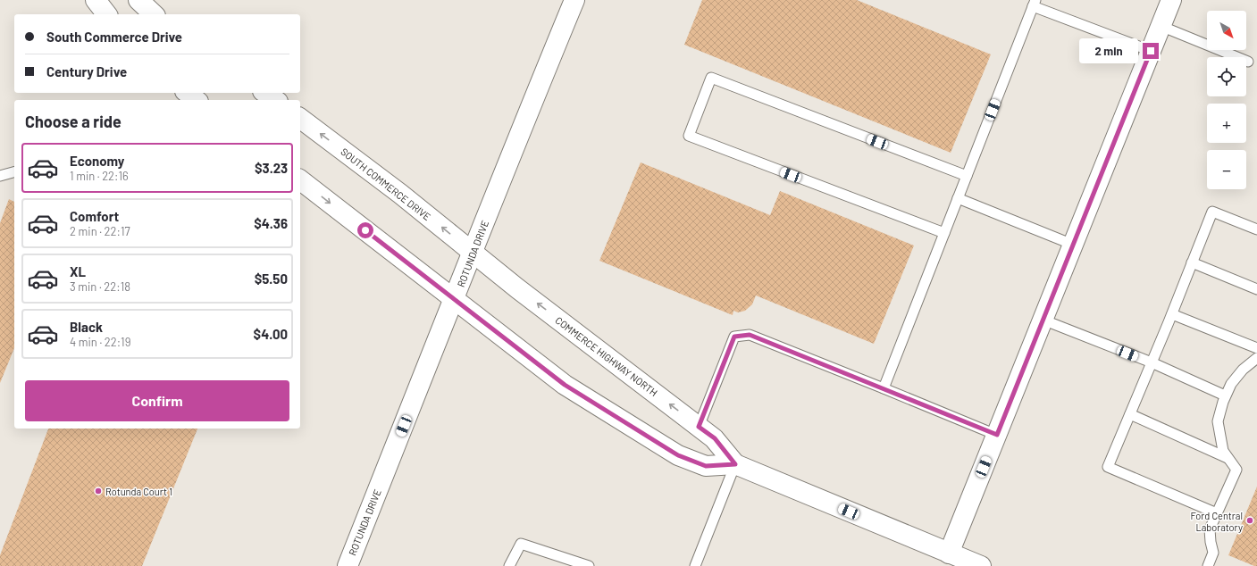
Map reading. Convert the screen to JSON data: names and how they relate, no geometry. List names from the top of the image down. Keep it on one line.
{"streets":{"street":["SOUTH COMMERCE DRIVE","ROTUNDA DRIVE","COMMERCE HIGHWAY NORTH"]},"crossings":[["SOUTH COMMERCE DRIVE","ROTUNDA DRIVE"],["SOUTH COMMERCE DRIVE","COMMERCE HIGHWAY NORTH"],["ROTUNDA DRIVE","COMMERCE HIGHWAY NORTH"]],"places":["Rotunda Court 1","Ford Central Laboratory"],"north":"bottom right","page":{"map_buttons":["+","−"],"banner":["South Commerce Drive","Century Drive"],"bubble":"2 min","heading":"Choose a ride","list":[{"name":"Economy","note":"1 min · 22:16","value":"$3.23"},{"name":"Comfort","note":"2 min · 22:17","value":"$4.36"},{"name":"XL","note":"3 min · 22:18","value":"$5.50"},{"name":"Black","note":"4 min · 22:19","value":"$4.00"}],"buttons":"Confirm"}}
